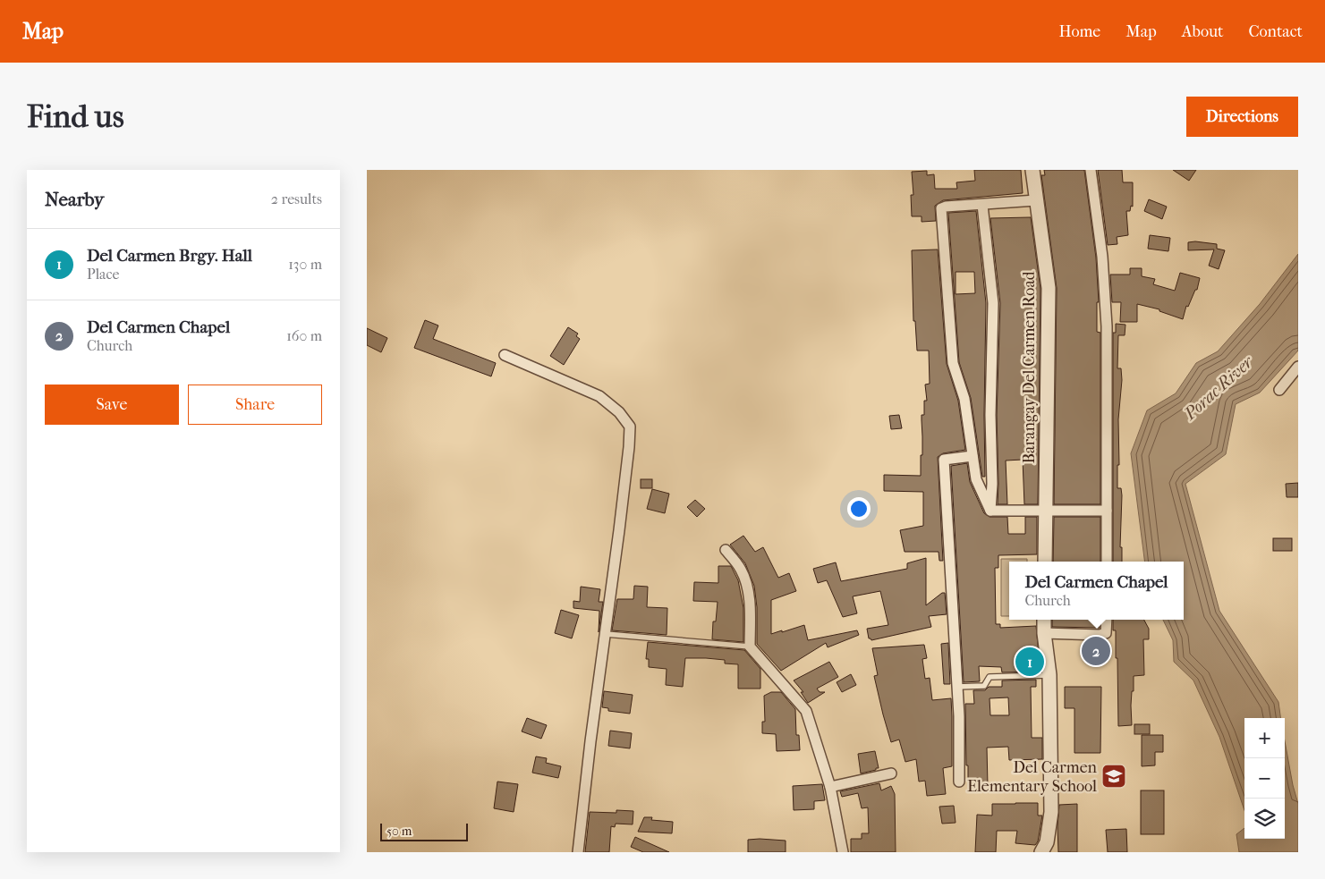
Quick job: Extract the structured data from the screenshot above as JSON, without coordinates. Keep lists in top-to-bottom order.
{
  "streets": {
    "street": ["Barangay Del Carmen Road"]
  },
  "water": ["Porac River"],
  "places": {
    "school or university": ["Del Carmen Elementary School"]
  },
  "scale_bar": "50 m",
  "page": {
    "header": "Map",
    "nav": [
      "Home",
      "Map",
      "About",
      "Contact"
    ],
    "buttons": [
      "Directions",
      ["Save", "Share"]
    ],
    "title": "Find us",
    "heading": ["Nearby", "2 results"],
    "list": [
      {
        "mark": "1",
        "name": "Del Carmen Brgy. Hall",
        "note": "Place",
        "value": "130 m"
      },
      {
        "mark": "2",
        "name": "Del Carmen Chapel",
        "note": "Church",
        "value": "160 m"
      }
    ],
    "popup": ["Del Carmen Chapel", "Church"],
    "pins": ["2", "1"],
    "map_buttons": ["+", "−"],
    "scale": "50 m"
  }
}
